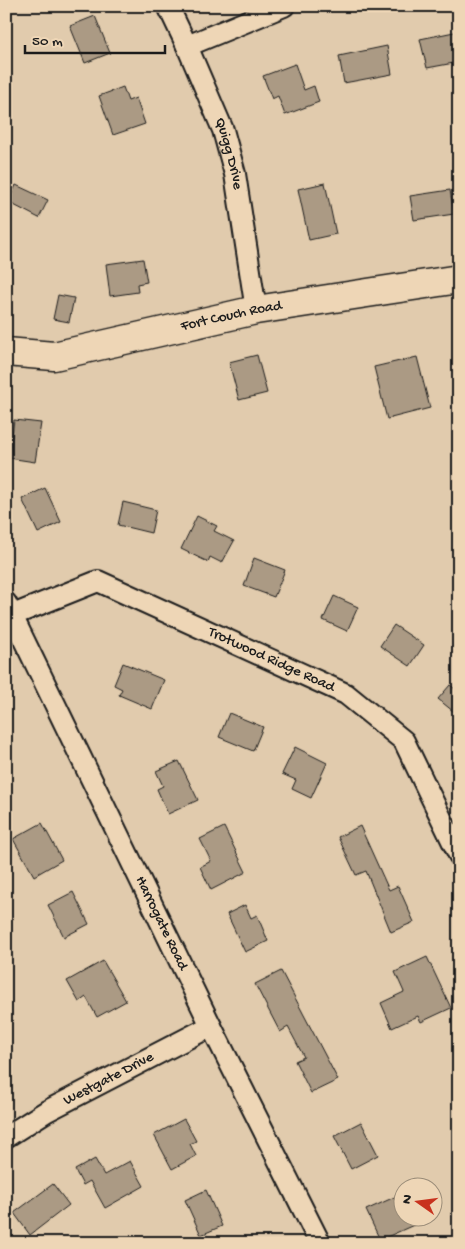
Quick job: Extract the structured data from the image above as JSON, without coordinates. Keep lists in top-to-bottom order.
{
  "streets": {
    "street": [
      "Quigg Drive",
      "Fort Couch Road",
      "Trotwood Ridge Road",
      "Harrogate Road",
      "Westgate Drive"
    ]
  },
  "crossings": [
    ["Quigg Drive", "Fort Couch Road"],
    ["Trotwood Ridge Road", "Harrogate Road"],
    ["Harrogate Road", "Westgate Drive"]
  ],
  "scale_bar": "50 m",
  "north": "left"
}
